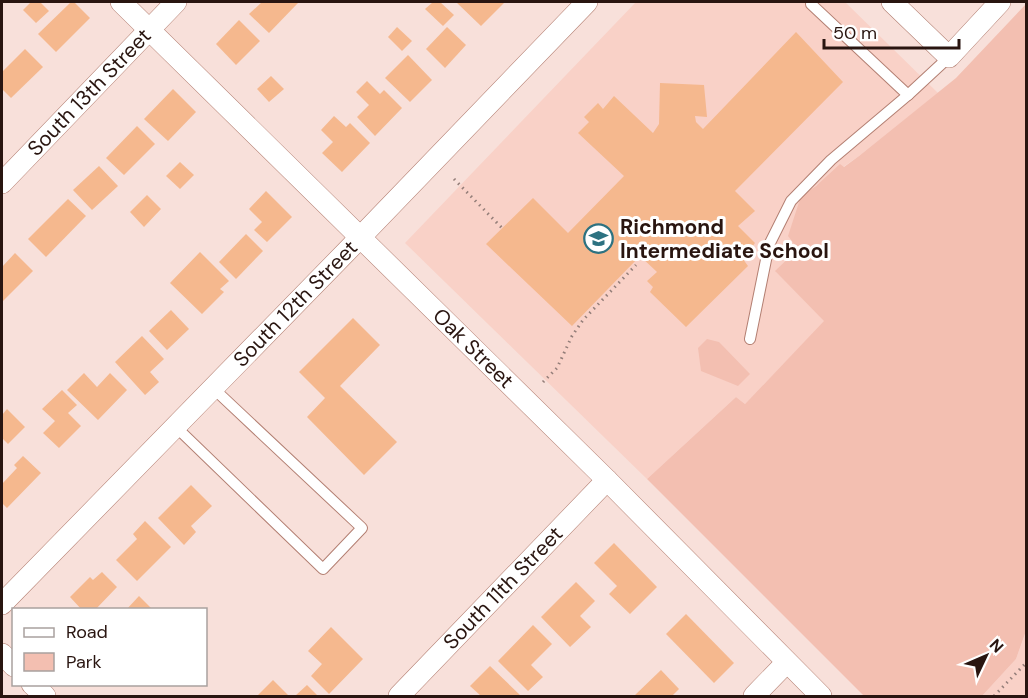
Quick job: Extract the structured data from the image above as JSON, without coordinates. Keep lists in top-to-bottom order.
{
  "streets": {
    "street": [
      "South 13th Street",
      "South 12th Street",
      "Oak Street",
      "South 11th Street"
    ]
  },
  "crossings": [
    ["South 13th Street", "Oak Street"],
    ["South 12th Street", "Oak Street"],
    ["Oak Street", "South 11th Street"]
  ],
  "places": {
    "school or university": ["Richmond Intermediate School"]
  },
  "legend": ["Road", "Park"],
  "scale_bar": "50 m",
  "north": "top right"
}
